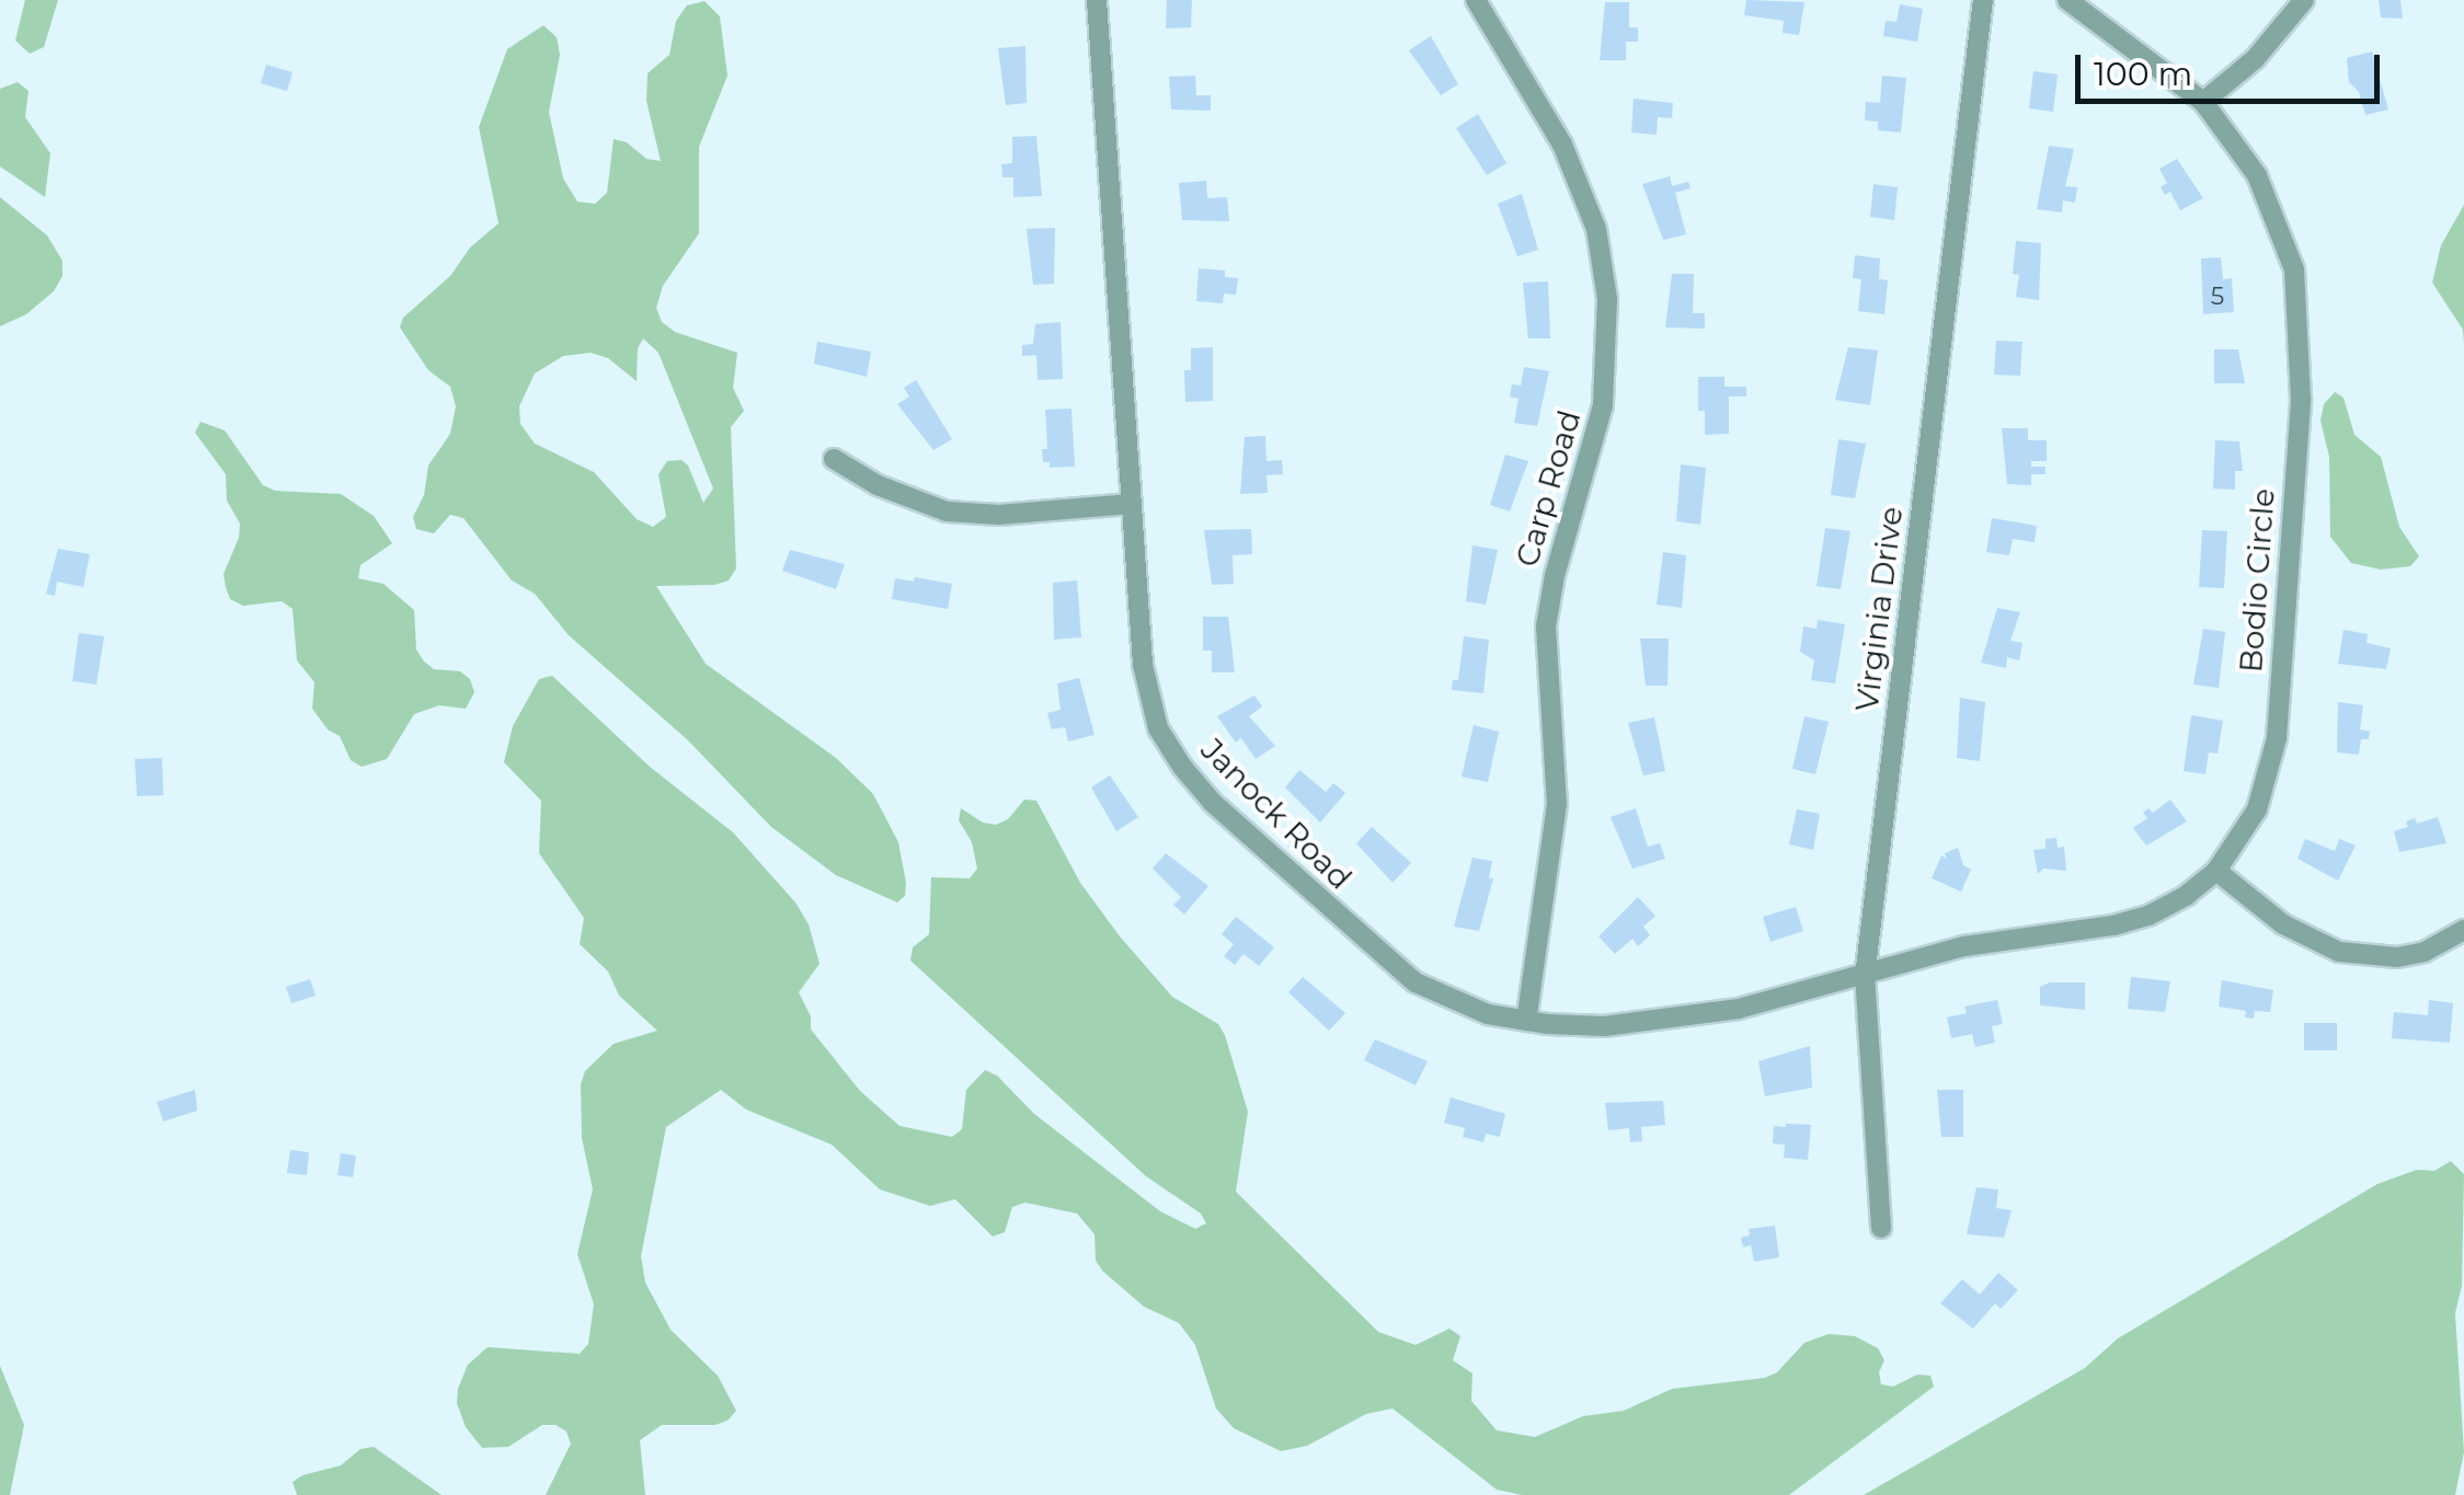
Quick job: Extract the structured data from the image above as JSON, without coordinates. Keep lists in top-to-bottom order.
{
  "streets": {
    "street": [
      "Carp Road",
      "Bodio Circle",
      "Virginia Drive",
      "Janock Road"
    ]
  },
  "crossings": [
    ["Carp Road", "Janock Road"],
    ["Bodio Circle", "Virginia Drive"],
    ["Bodio Circle", "Janock Road"],
    ["Virginia Drive", "Janock Road"]
  ],
  "house_numbers": ["5"],
  "scale_bar": "100 m"
}
